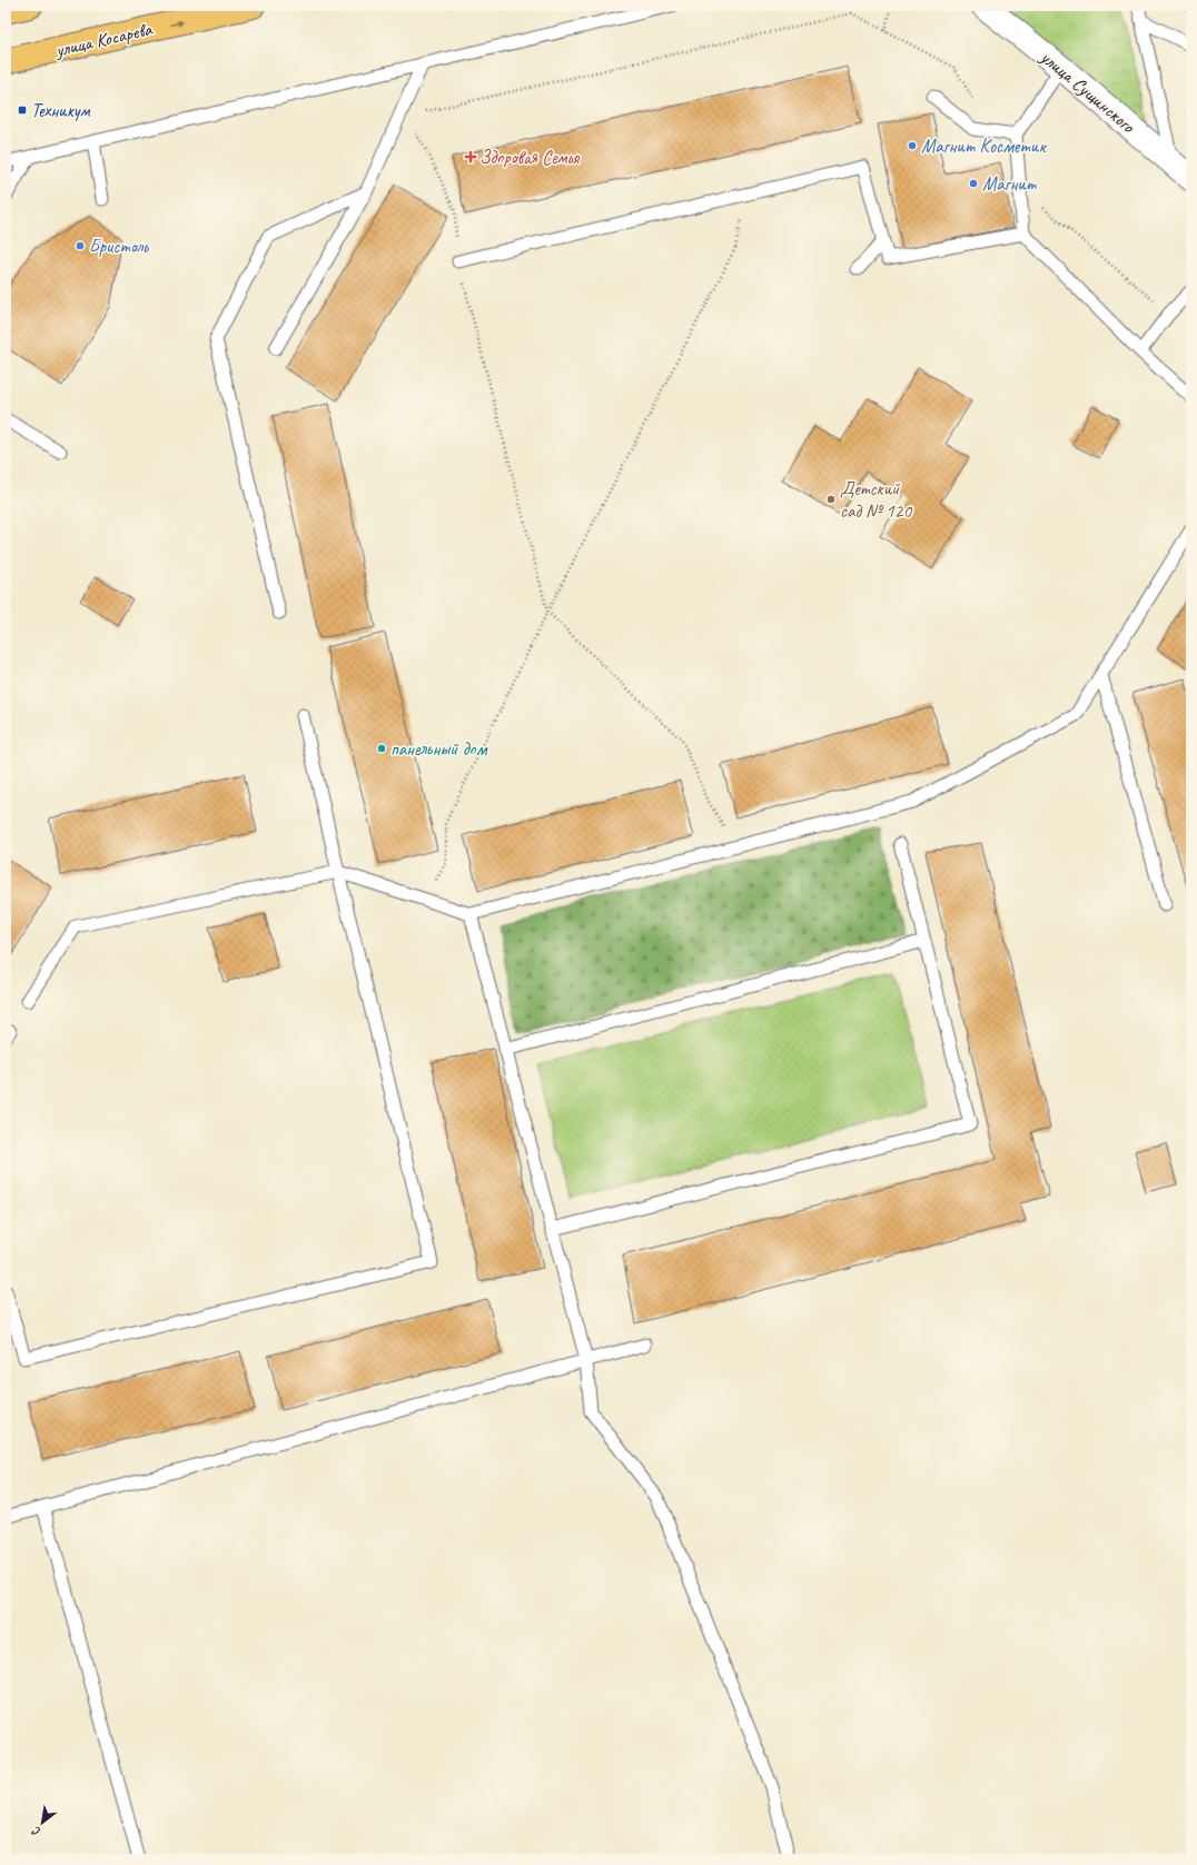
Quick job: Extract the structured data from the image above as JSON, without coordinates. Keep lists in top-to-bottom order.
{
  "streets": {
    "main road": ["улица Косарева"],
    "street": ["улица Сущинского"]
  },
  "one_way": ["улица Косарева"],
  "places": {
    "transit": ["Техникум"],
    "other": [
      "Магнит Косметик",
      "Магнит",
      "Бристоль",
      "Детский сад № 120",
      "панельный дом"
    ],
    "health": ["Здоровая Семья"]
  },
  "north": "bottom left"
}
